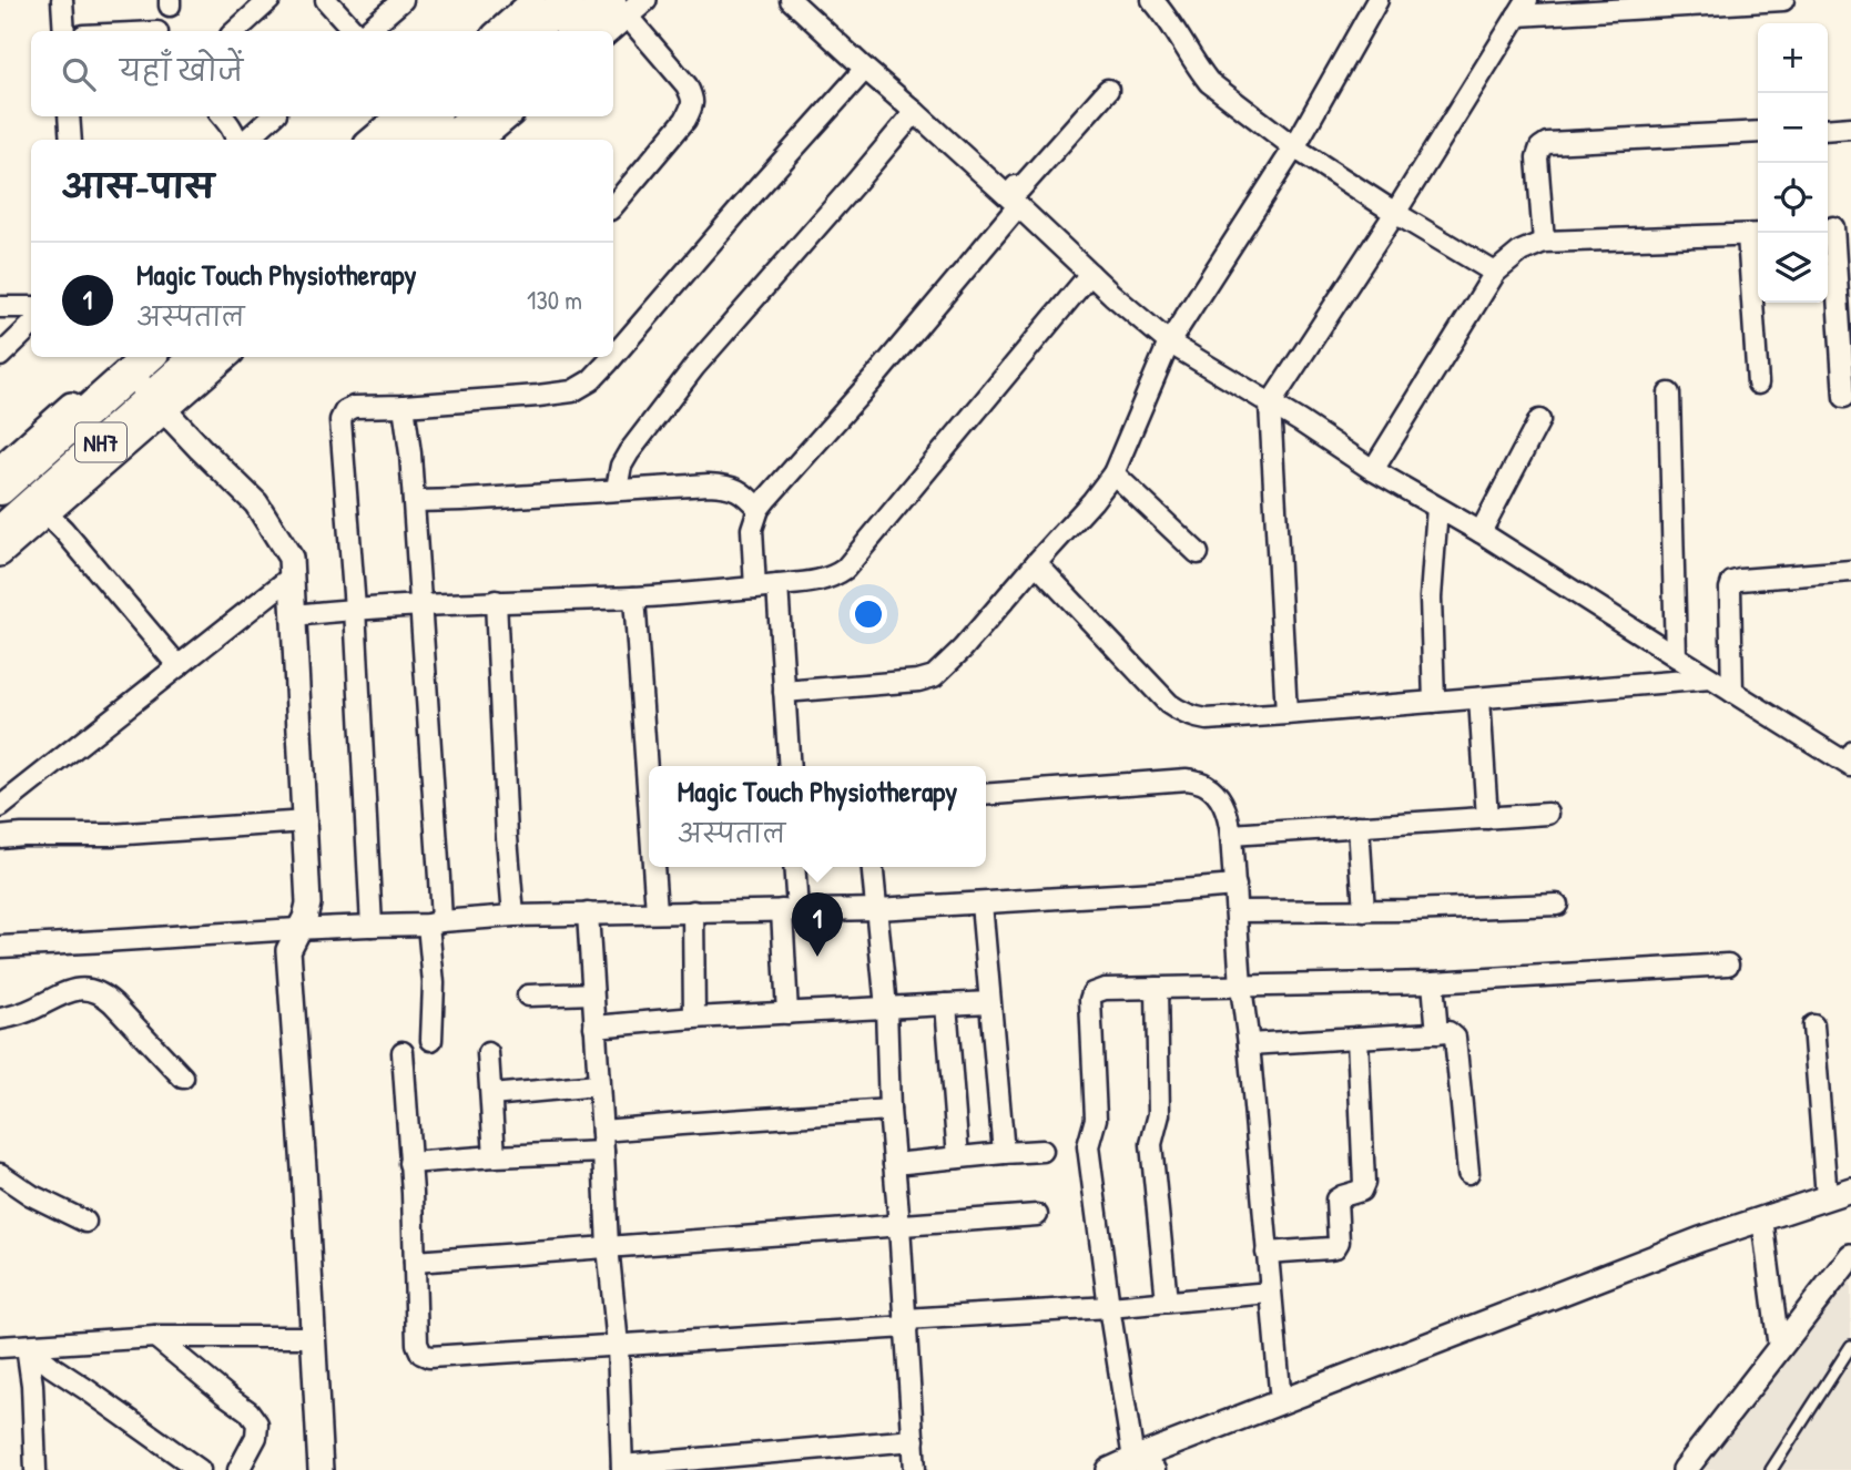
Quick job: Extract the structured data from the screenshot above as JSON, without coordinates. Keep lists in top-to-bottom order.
{
  "streets": {
    "highway": ["NH7"]
  },
  "page": {
    "map_buttons": ["+", "−"],
    "search": "यहाँ खोजें",
    "heading": "आस-पास",
    "list": [
      {
        "mark": "1",
        "name": "Magic Touch Physiotherapy",
        "note": "अस्पताल",
        "value": "130 m"
      }
    ],
    "popup": ["Magic Touch Physiotherapy", "अस्पताल"],
    "pins": "1"
  }
}
